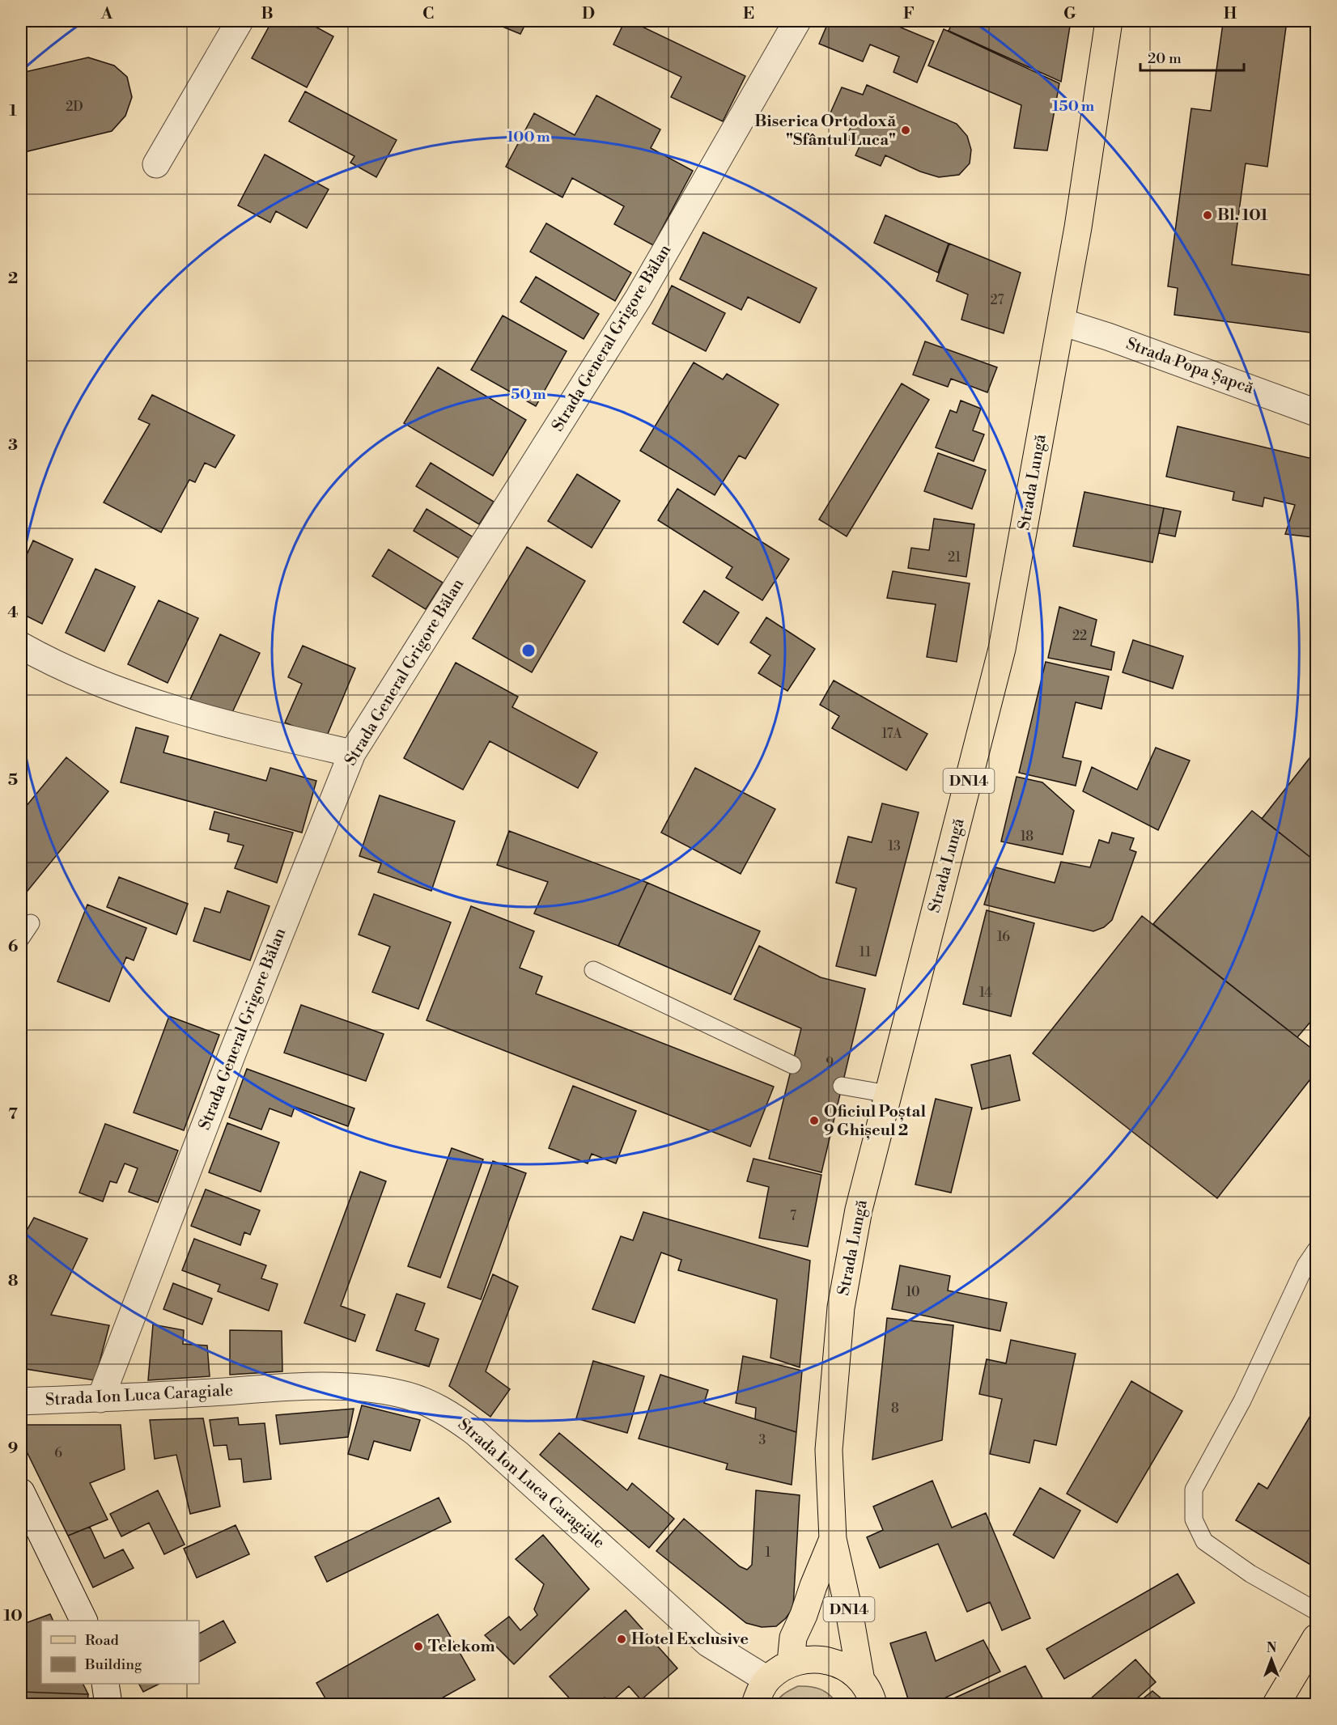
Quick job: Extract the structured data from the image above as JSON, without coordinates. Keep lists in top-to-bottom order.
{
  "streets": {
    "main road": ["Strada Lungă", "DN14"],
    "street": ["Strada General Grigore Bălan", "Strada Popa Șapcă", "Strada Ion Luca Caragiale"]
  },
  "crossings": [
    ["Strada General Grigore Bălan", "Strada Ion Luca Caragiale"],
    ["Strada Popa Șapcă", "Strada Lungă"],
    ["Strada Lungă", "DN14"],
    ["DN14", "Strada Ion Luca Caragiale"]
  ],
  "places": [
    "Biserica Ortodoxă \"Sfântul Luca\"",
    "Bl. 101",
    "Oficiul Poștal 9 Ghișeul 2",
    "Hotel Exclusive",
    "Telekom"
  ],
  "house_numbers": [
    "2D",
    "27",
    "21",
    "22",
    "17A",
    "18",
    "13",
    "16",
    "11",
    "14",
    "9",
    "7",
    "10",
    "8",
    "3",
    "6",
    "1"
  ],
  "legend": ["Road", "Building"],
  "scale_bar": "20 m",
  "north": "top",
  "grid": {
    "columns": [
      "A",
      "B",
      "C",
      "D",
      "E",
      "F",
      "G",
      "H"
    ],
    "rows": [
      "1",
      "2",
      "3",
      "4",
      "5",
      "6",
      "7",
      "8",
      "9",
      "10"
    ]
  },
  "rings": ["150 m", "100 m", "50 m"]
}
